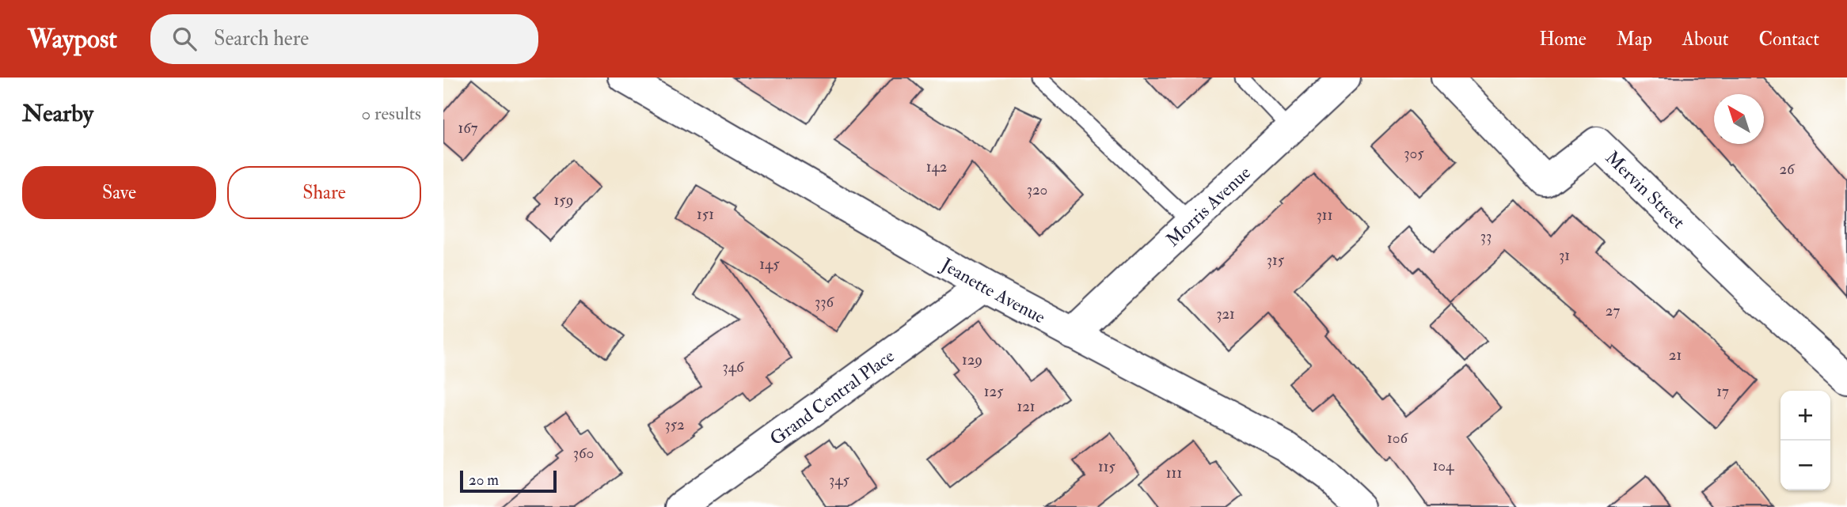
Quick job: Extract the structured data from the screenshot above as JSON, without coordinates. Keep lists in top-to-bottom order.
{
  "streets": {
    "street": [
      "Mervin Street",
      "Morris Avenue",
      "Jeanette Avenue",
      "Grand Central Place"
    ]
  },
  "crossings": [
    ["Morris Avenue", "Jeanette Avenue"],
    ["Jeanette Avenue", "Grand Central Place"]
  ],
  "house_numbers": [
    "167",
    "305",
    "142",
    "26",
    "320",
    "159",
    "151",
    "311",
    "33",
    "31",
    "315",
    "145",
    "336",
    "27",
    "321",
    "21",
    "129",
    "346",
    "125",
    "17",
    "121",
    "352",
    "106",
    "360",
    "104",
    "115",
    "111",
    "345"
  ],
  "scale_bar": "20 m",
  "north": "top left",
  "page": {
    "header": "Waypost",
    "search": "Search here",
    "nav": [
      "Home",
      "Map",
      "About",
      "Contact"
    ],
    "heading": ["Nearby", "0 results"],
    "buttons": ["Save", "Share"],
    "map_buttons": ["+", "−"],
    "scale": "20 m"
  }
}
